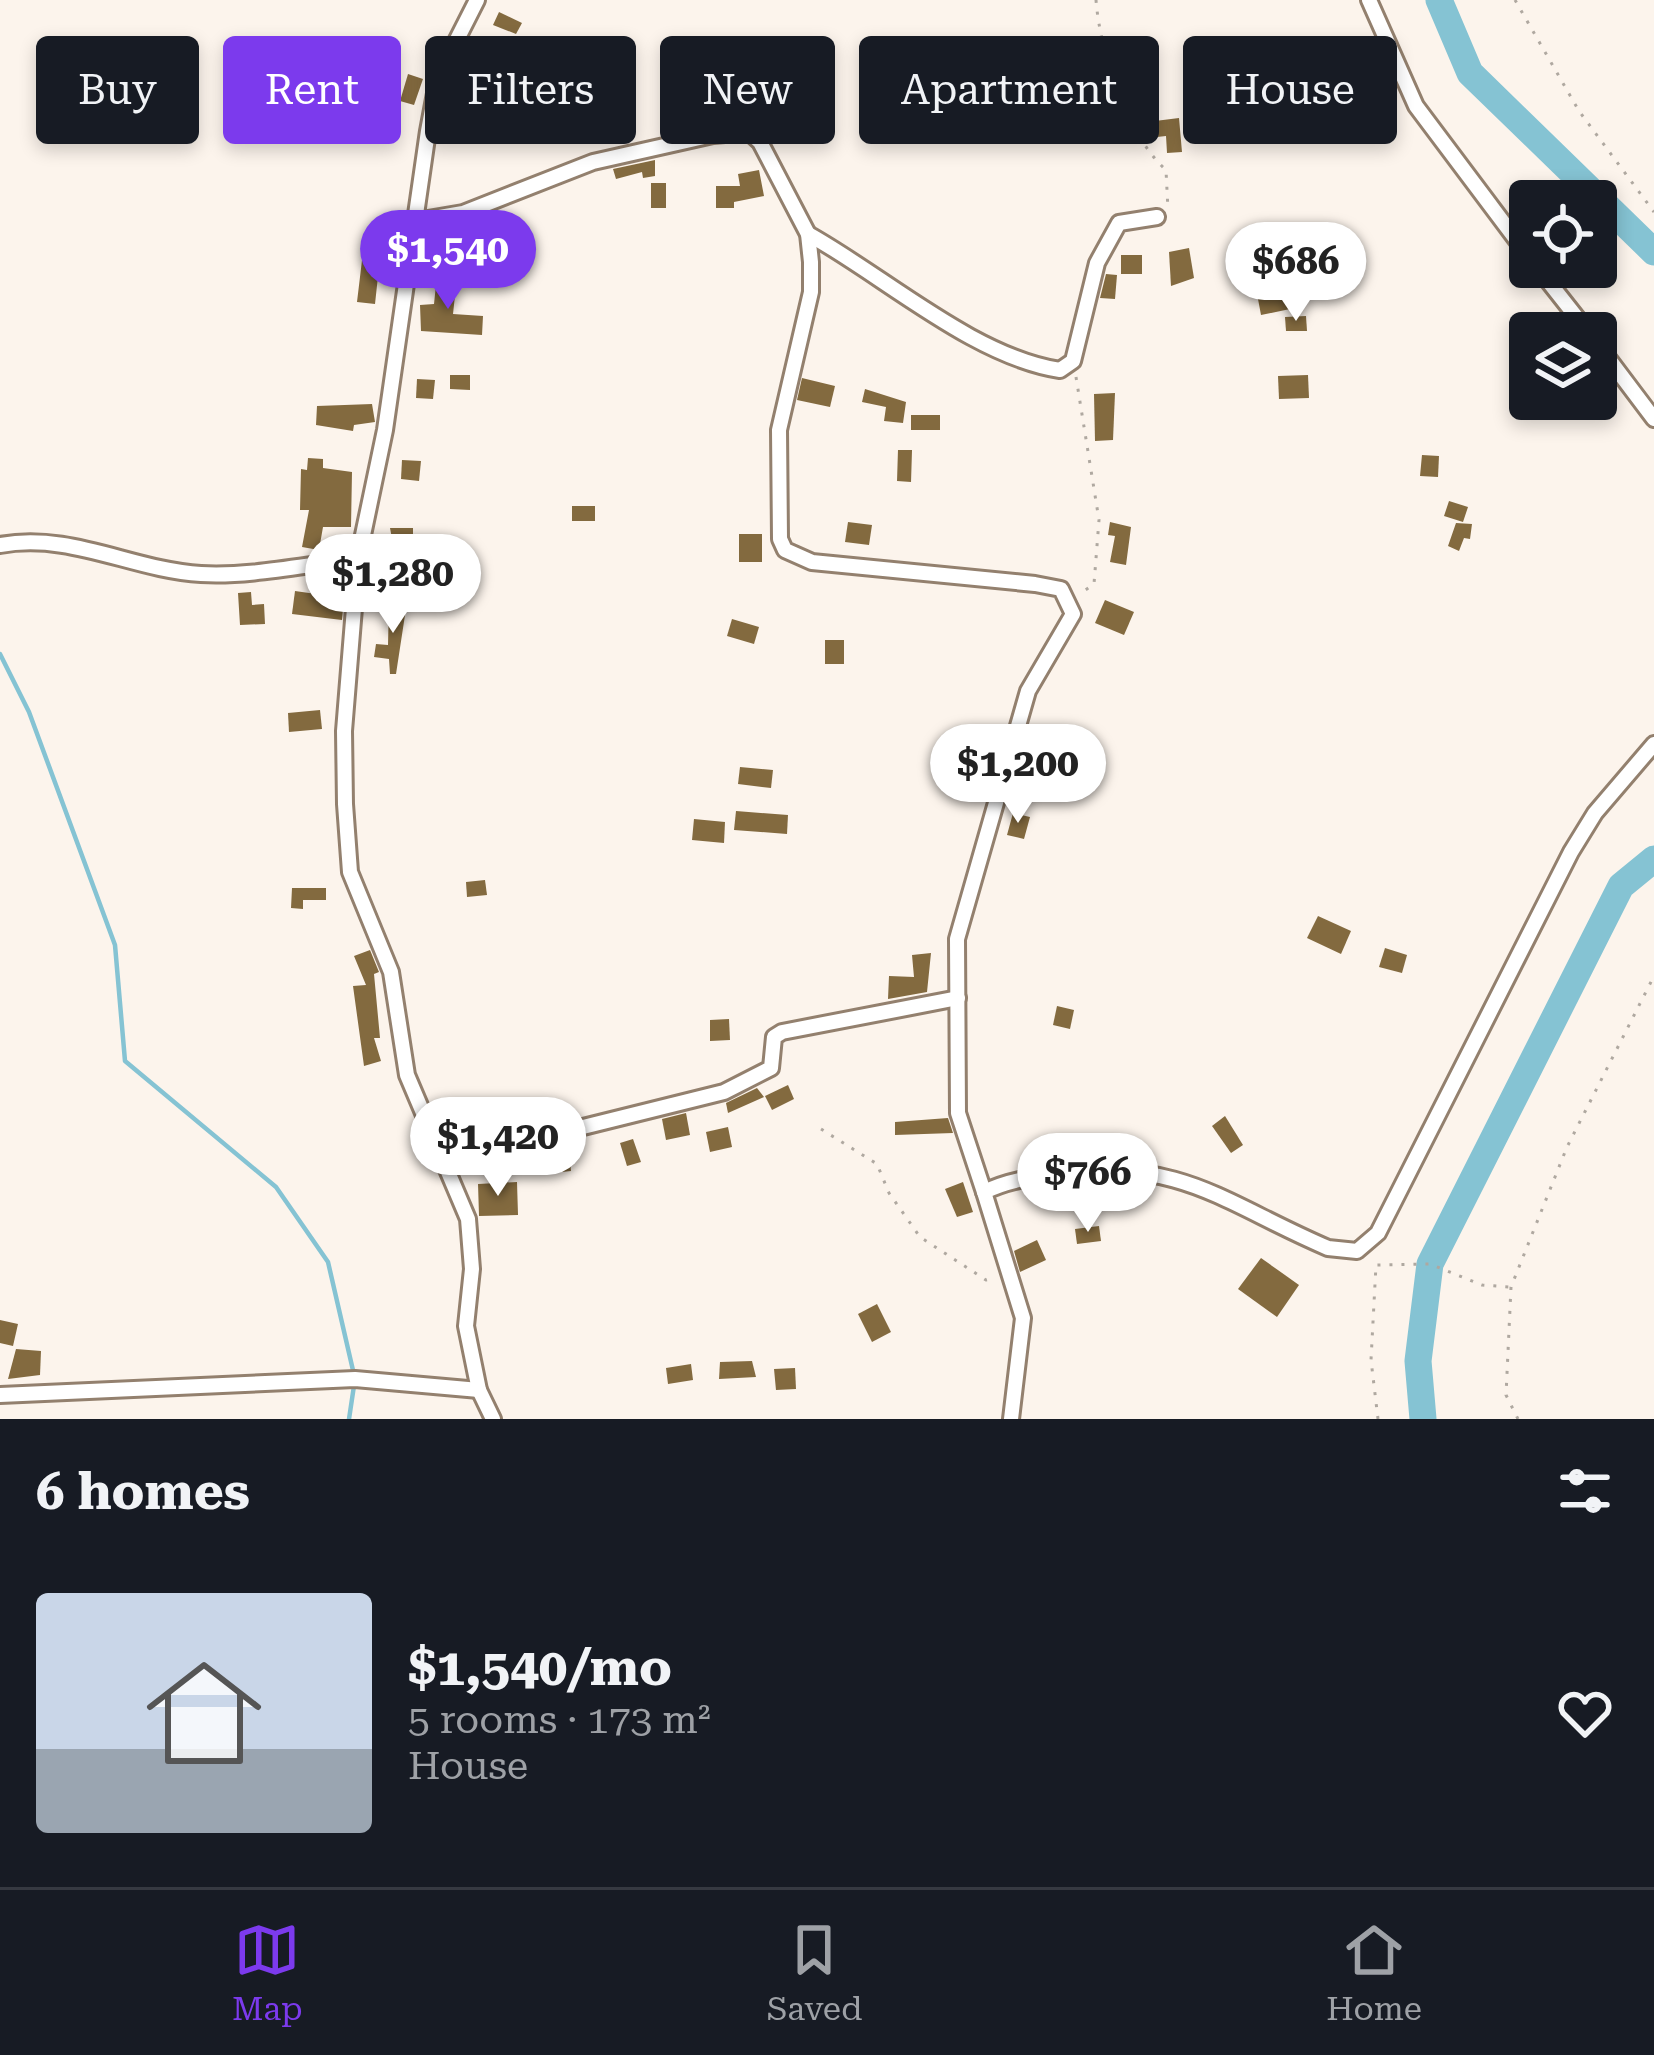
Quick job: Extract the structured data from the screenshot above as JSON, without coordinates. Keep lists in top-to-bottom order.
{
  "page": {
    "chip": [
      "Buy",
      "Rent",
      "Filters",
      "New",
      "Apartment",
      "House"
    ],
    "price": [
      "$1,540",
      "$686",
      "$1,280",
      "$1,200",
      "$1,420",
      "$766"
    ],
    "heading": "6 homes",
    "list": [
      {
        "name": "$1,540/mo",
        "note": "5 rooms · 173 m² · House"
      }
    ],
    "tabs": ["Map", "Saved", "Home"]
  }
}
